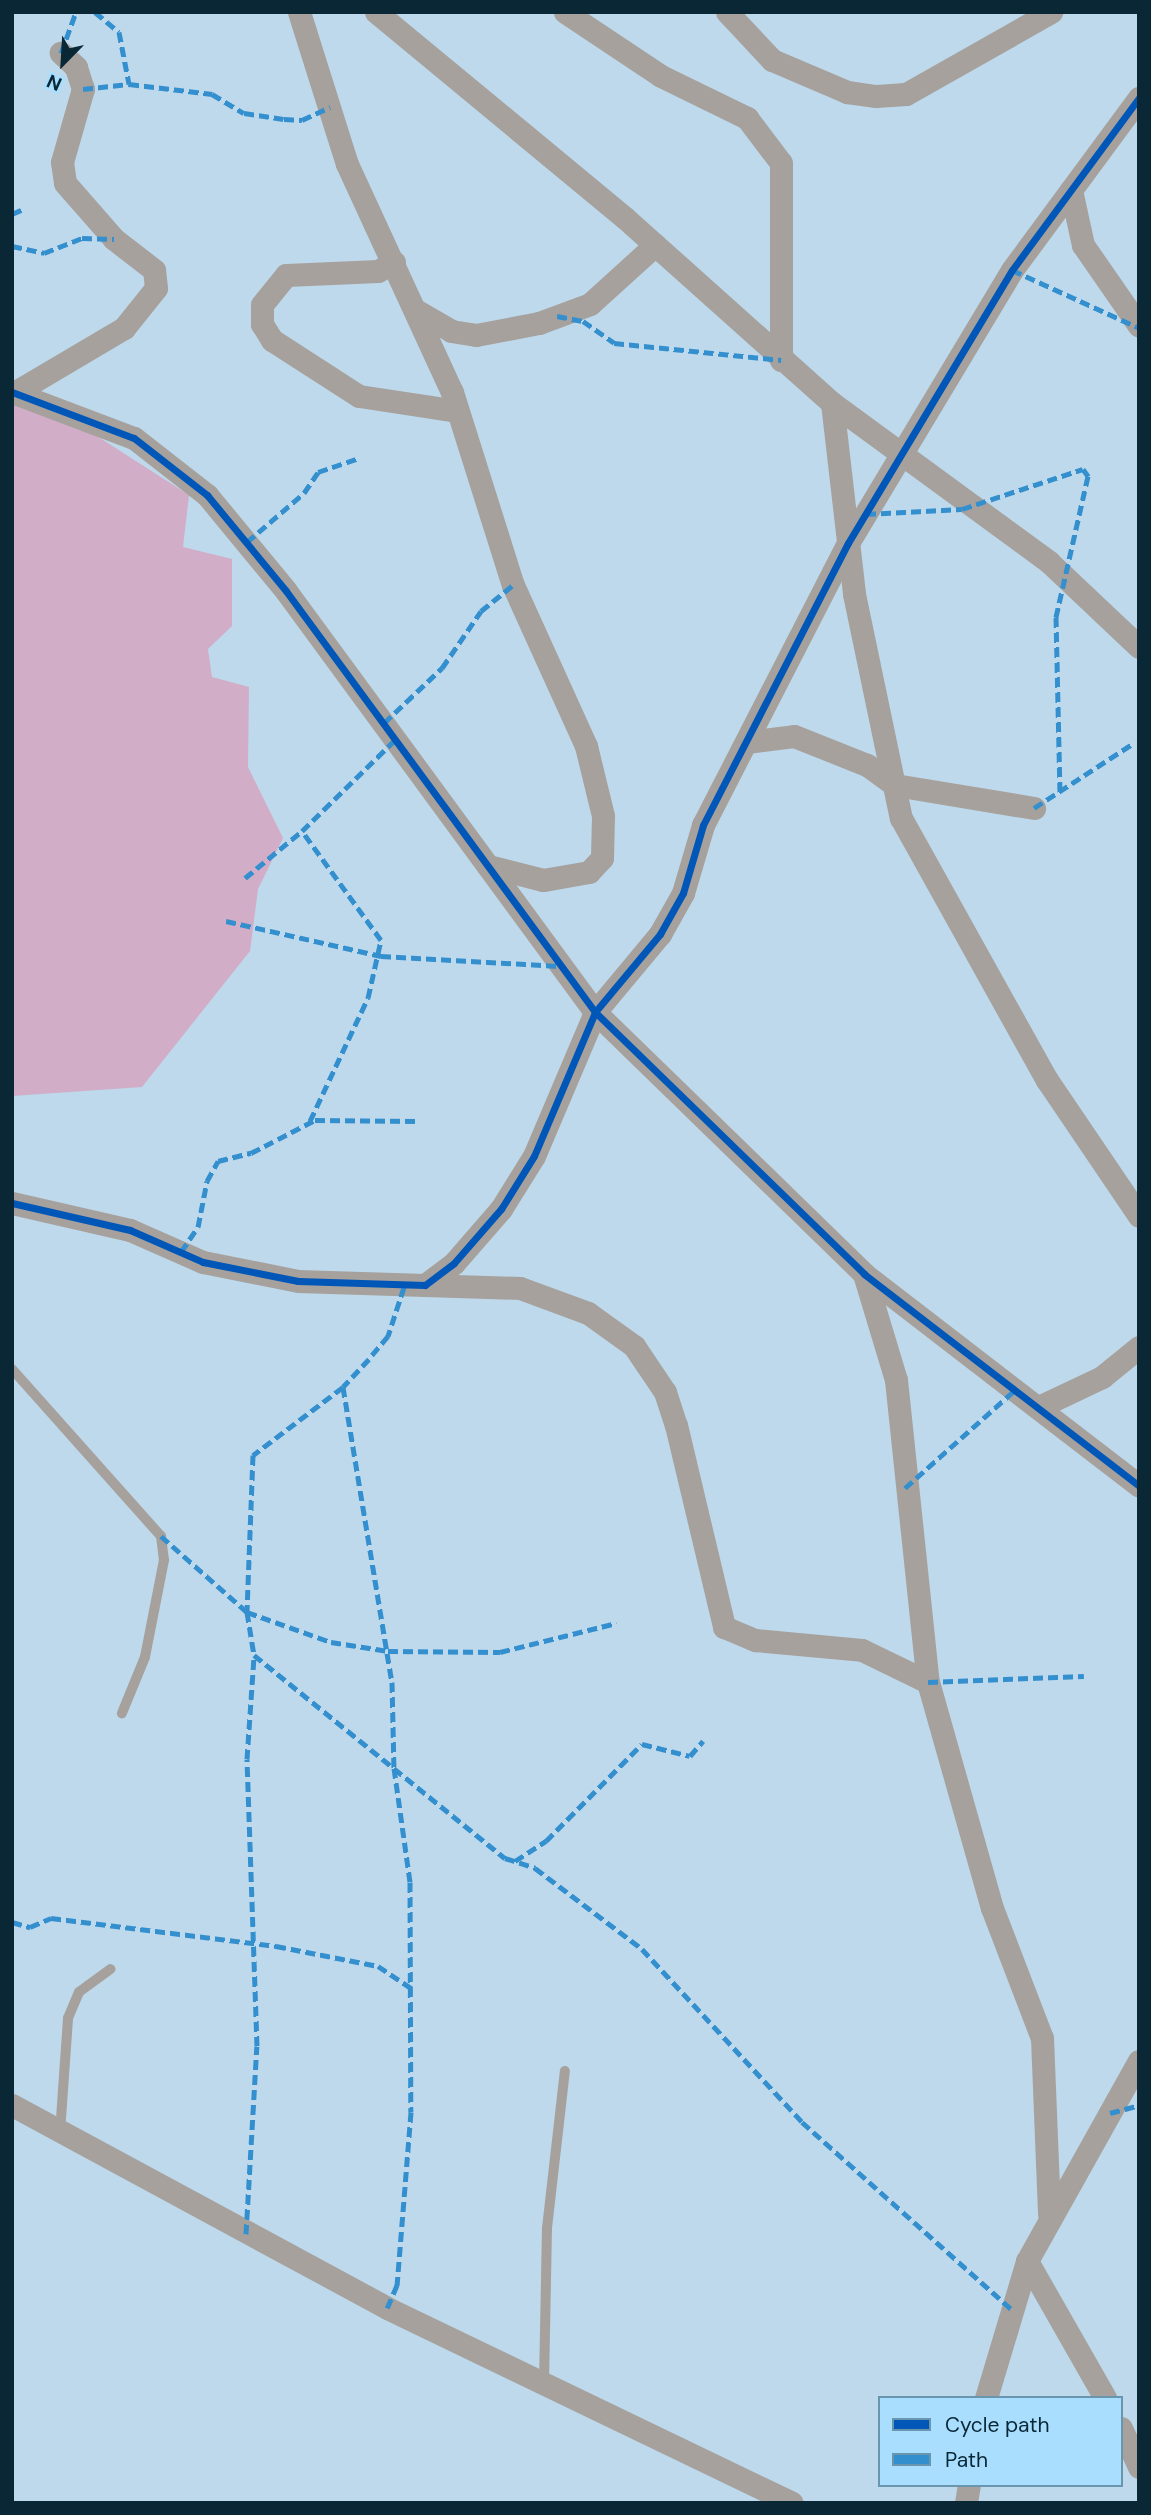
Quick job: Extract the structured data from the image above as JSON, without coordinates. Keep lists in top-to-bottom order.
{
  "legend": ["Cycle path", "Path"],
  "north": "bottom left"
}
